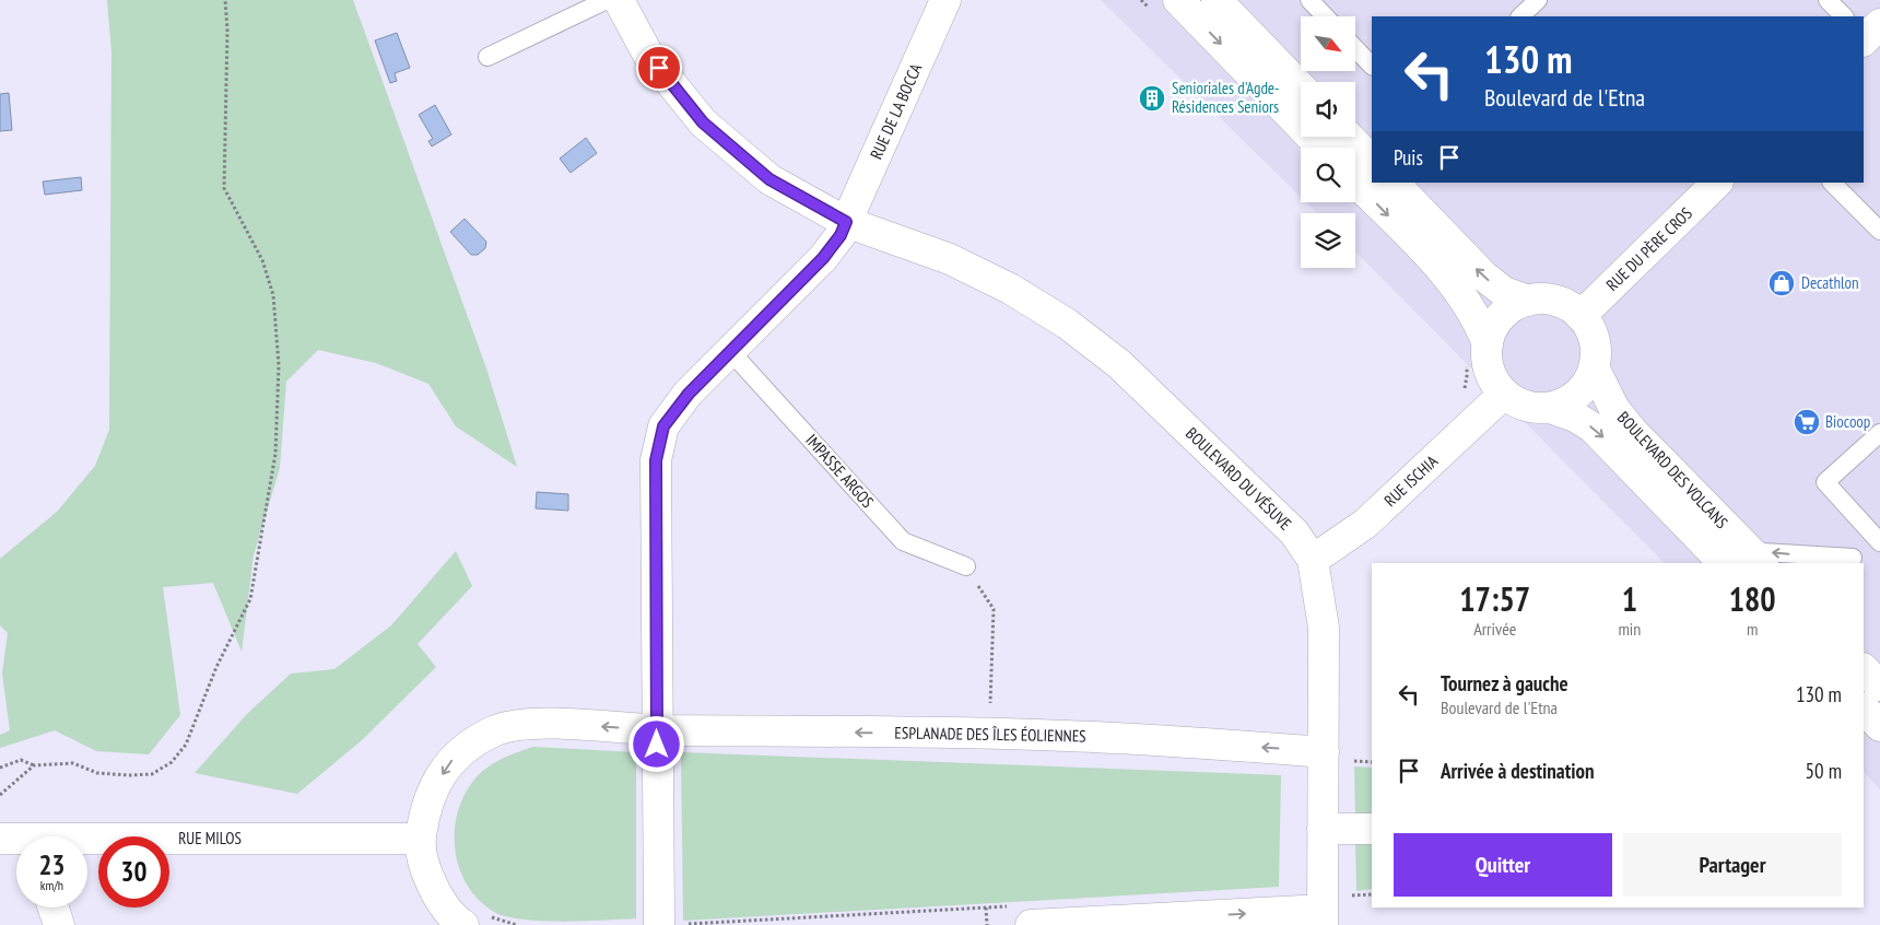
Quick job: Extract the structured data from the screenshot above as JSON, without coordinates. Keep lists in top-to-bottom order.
{
  "streets": {
    "street": [
      "RUE DE LA BOCCA",
      "RUE DU PÈRE CROS",
      "BOULEVARD DES VOLCANS",
      "BOULEVARD DU VÉSUVE",
      "RUE ISCHIA",
      "ESPLANADE DES ÎLES ÉOLIENNES",
      "RUE MILOS"
    ],
    "lane": ["IMPASSE ARGOS"]
  },
  "crossings": [
    ["RUE DE LA BOCCA", "IMPASSE ARGOS"],
    ["RUE DE LA BOCCA", "BOULEVARD DU VÉSUVE"],
    ["RUE DE LA BOCCA", "ESPLANADE DES ÎLES ÉOLIENNES"],
    ["RUE DU PÈRE CROS", "BOULEVARD DES VOLCANS"],
    ["RUE DU PÈRE CROS", "RUE ISCHIA"],
    ["BOULEVARD DES VOLCANS", "RUE ISCHIA"],
    ["BOULEVARD DU VÉSUVE", "RUE ISCHIA"],
    ["BOULEVARD DU VÉSUVE", "ESPLANADE DES ÎLES ÉOLIENNES"],
    ["ESPLANADE DES ÎLES ÉOLIENNES", "RUE MILOS"]
  ],
  "one_way": ["ESPLANADE DES ÎLES ÉOLIENNES"],
  "places": {
    "building": ["Senioriales d'Agde- Résidences Seniors"],
    "shop": ["Decathlon"],
    "supermarket": ["Biocoop"]
  },
  "north": "bottom right",
  "page": {
    "turn": ["130 m", "Boulevard de l'Etna"],
    "then": "Puis",
    "eta": [
      "17:57",
      "Arrivée",
      "1",
      "min",
      "180",
      "m"
    ],
    "list": [
      {
        "name": "Tournez à gauche",
        "note": "Boulevard de l'Etna",
        "value": "130 m"
      },
      {
        "name": "Arrivée à destination",
        "value": "50 m"
      }
    ],
    "buttons": ["Quitter", "Partager"],
    "speed": "23 km/h",
    "limit": "30"
  }
}
